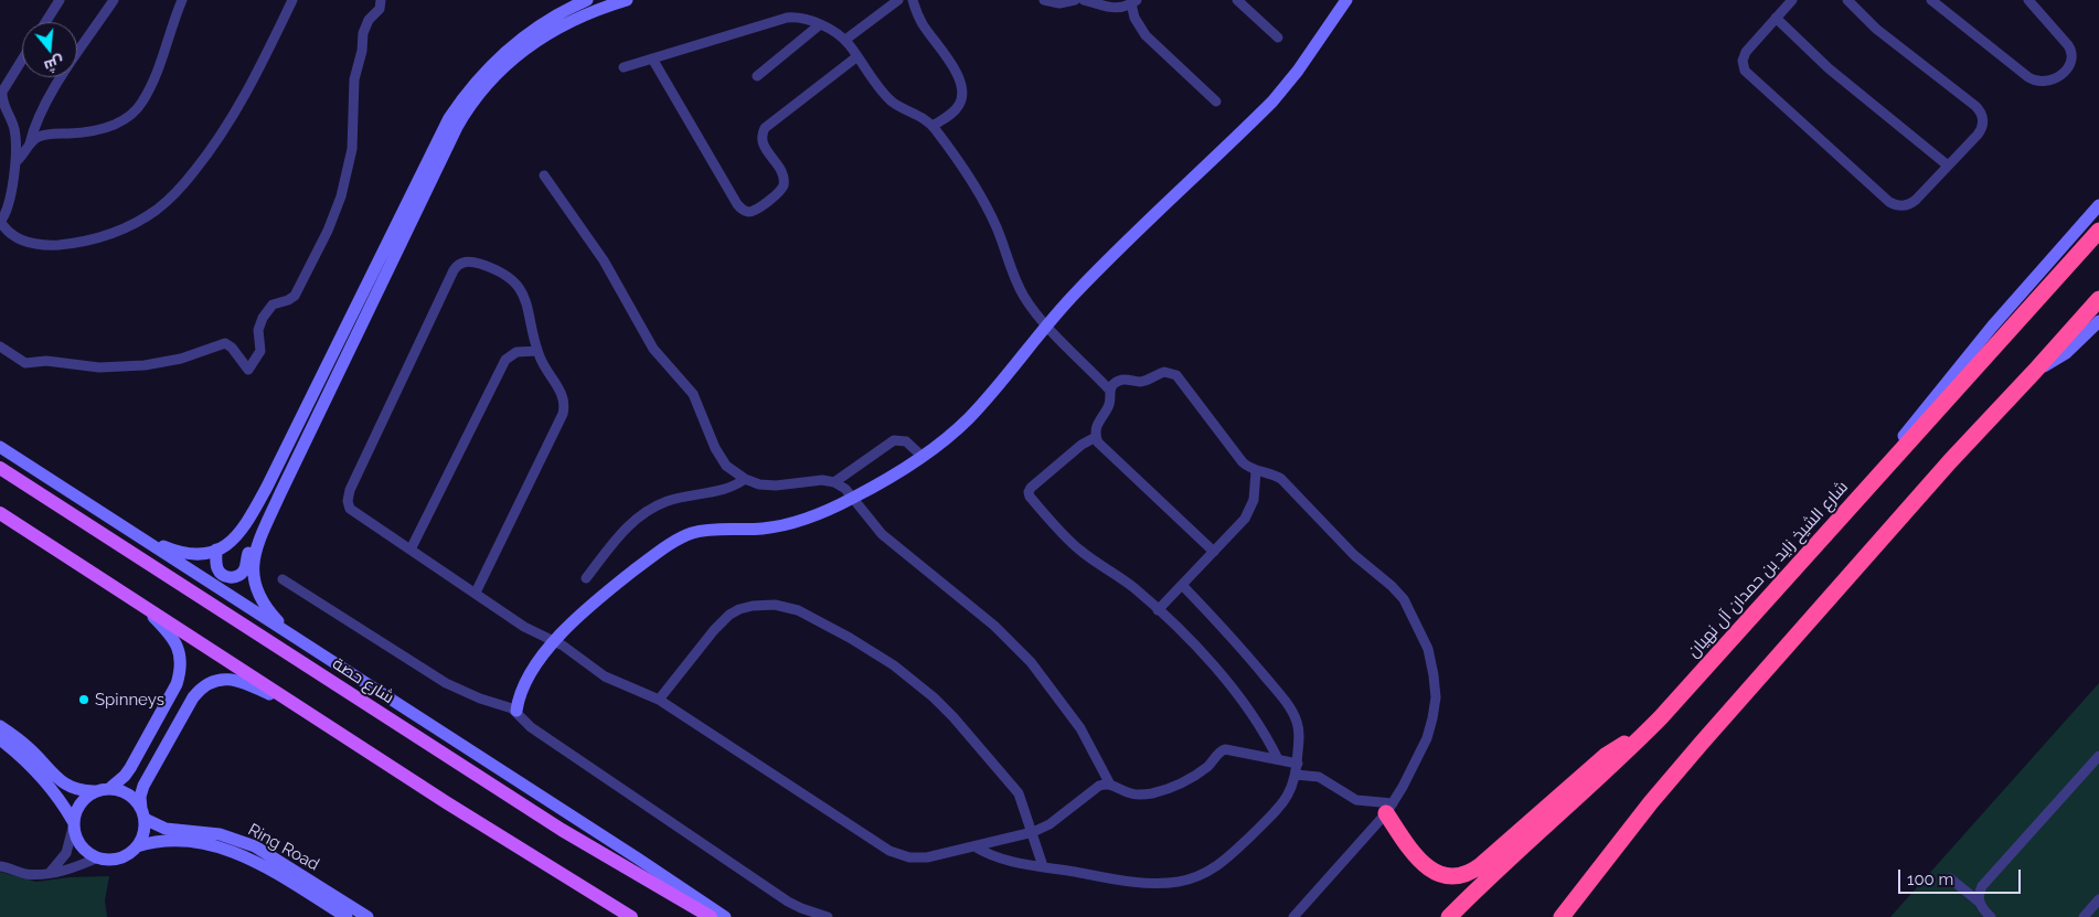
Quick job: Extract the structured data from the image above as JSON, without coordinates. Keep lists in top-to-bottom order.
{
  "streets": {
    "highway": ["شارع الشيخ زايد بن حمدان آل نهيان"],
    "main road": ["شارع حصة"],
    "street": ["Ring Road"]
  },
  "places": ["Spinneys"],
  "scale_bar": "100 m",
  "north": "bottom"
}
